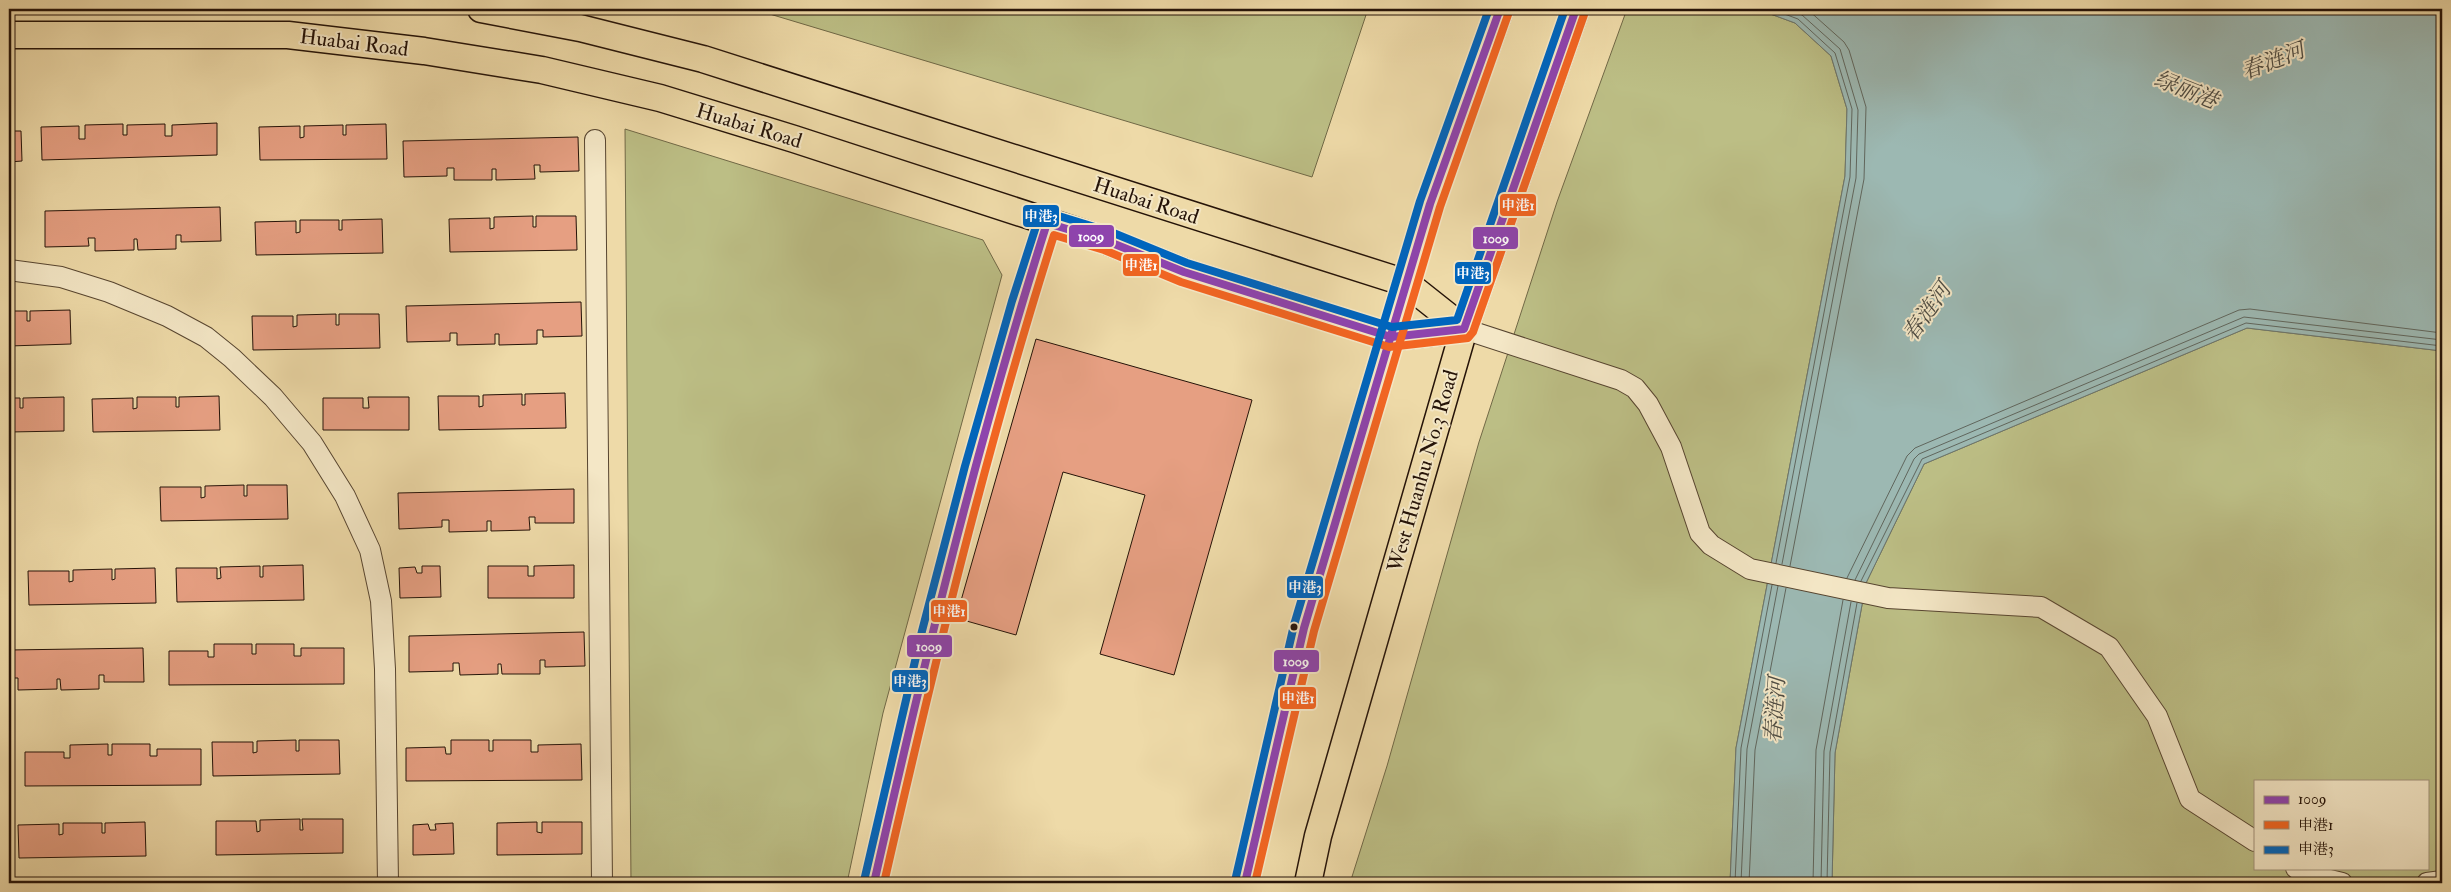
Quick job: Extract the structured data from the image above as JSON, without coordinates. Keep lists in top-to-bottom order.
{
  "streets": {
    "main road": ["Huabai Road", "West Huanhu No.3 Road"]
  },
  "crossings": [
    ["Huabai Road", "West Huanhu No.3 Road"]
  ],
  "water": ["春涟河", "绿丽港"],
  "lines": ["transit line 1009", "transit line 申港3", "transit line 申港1"],
  "legend": ["1009", "申港1", "申港3"]
}
